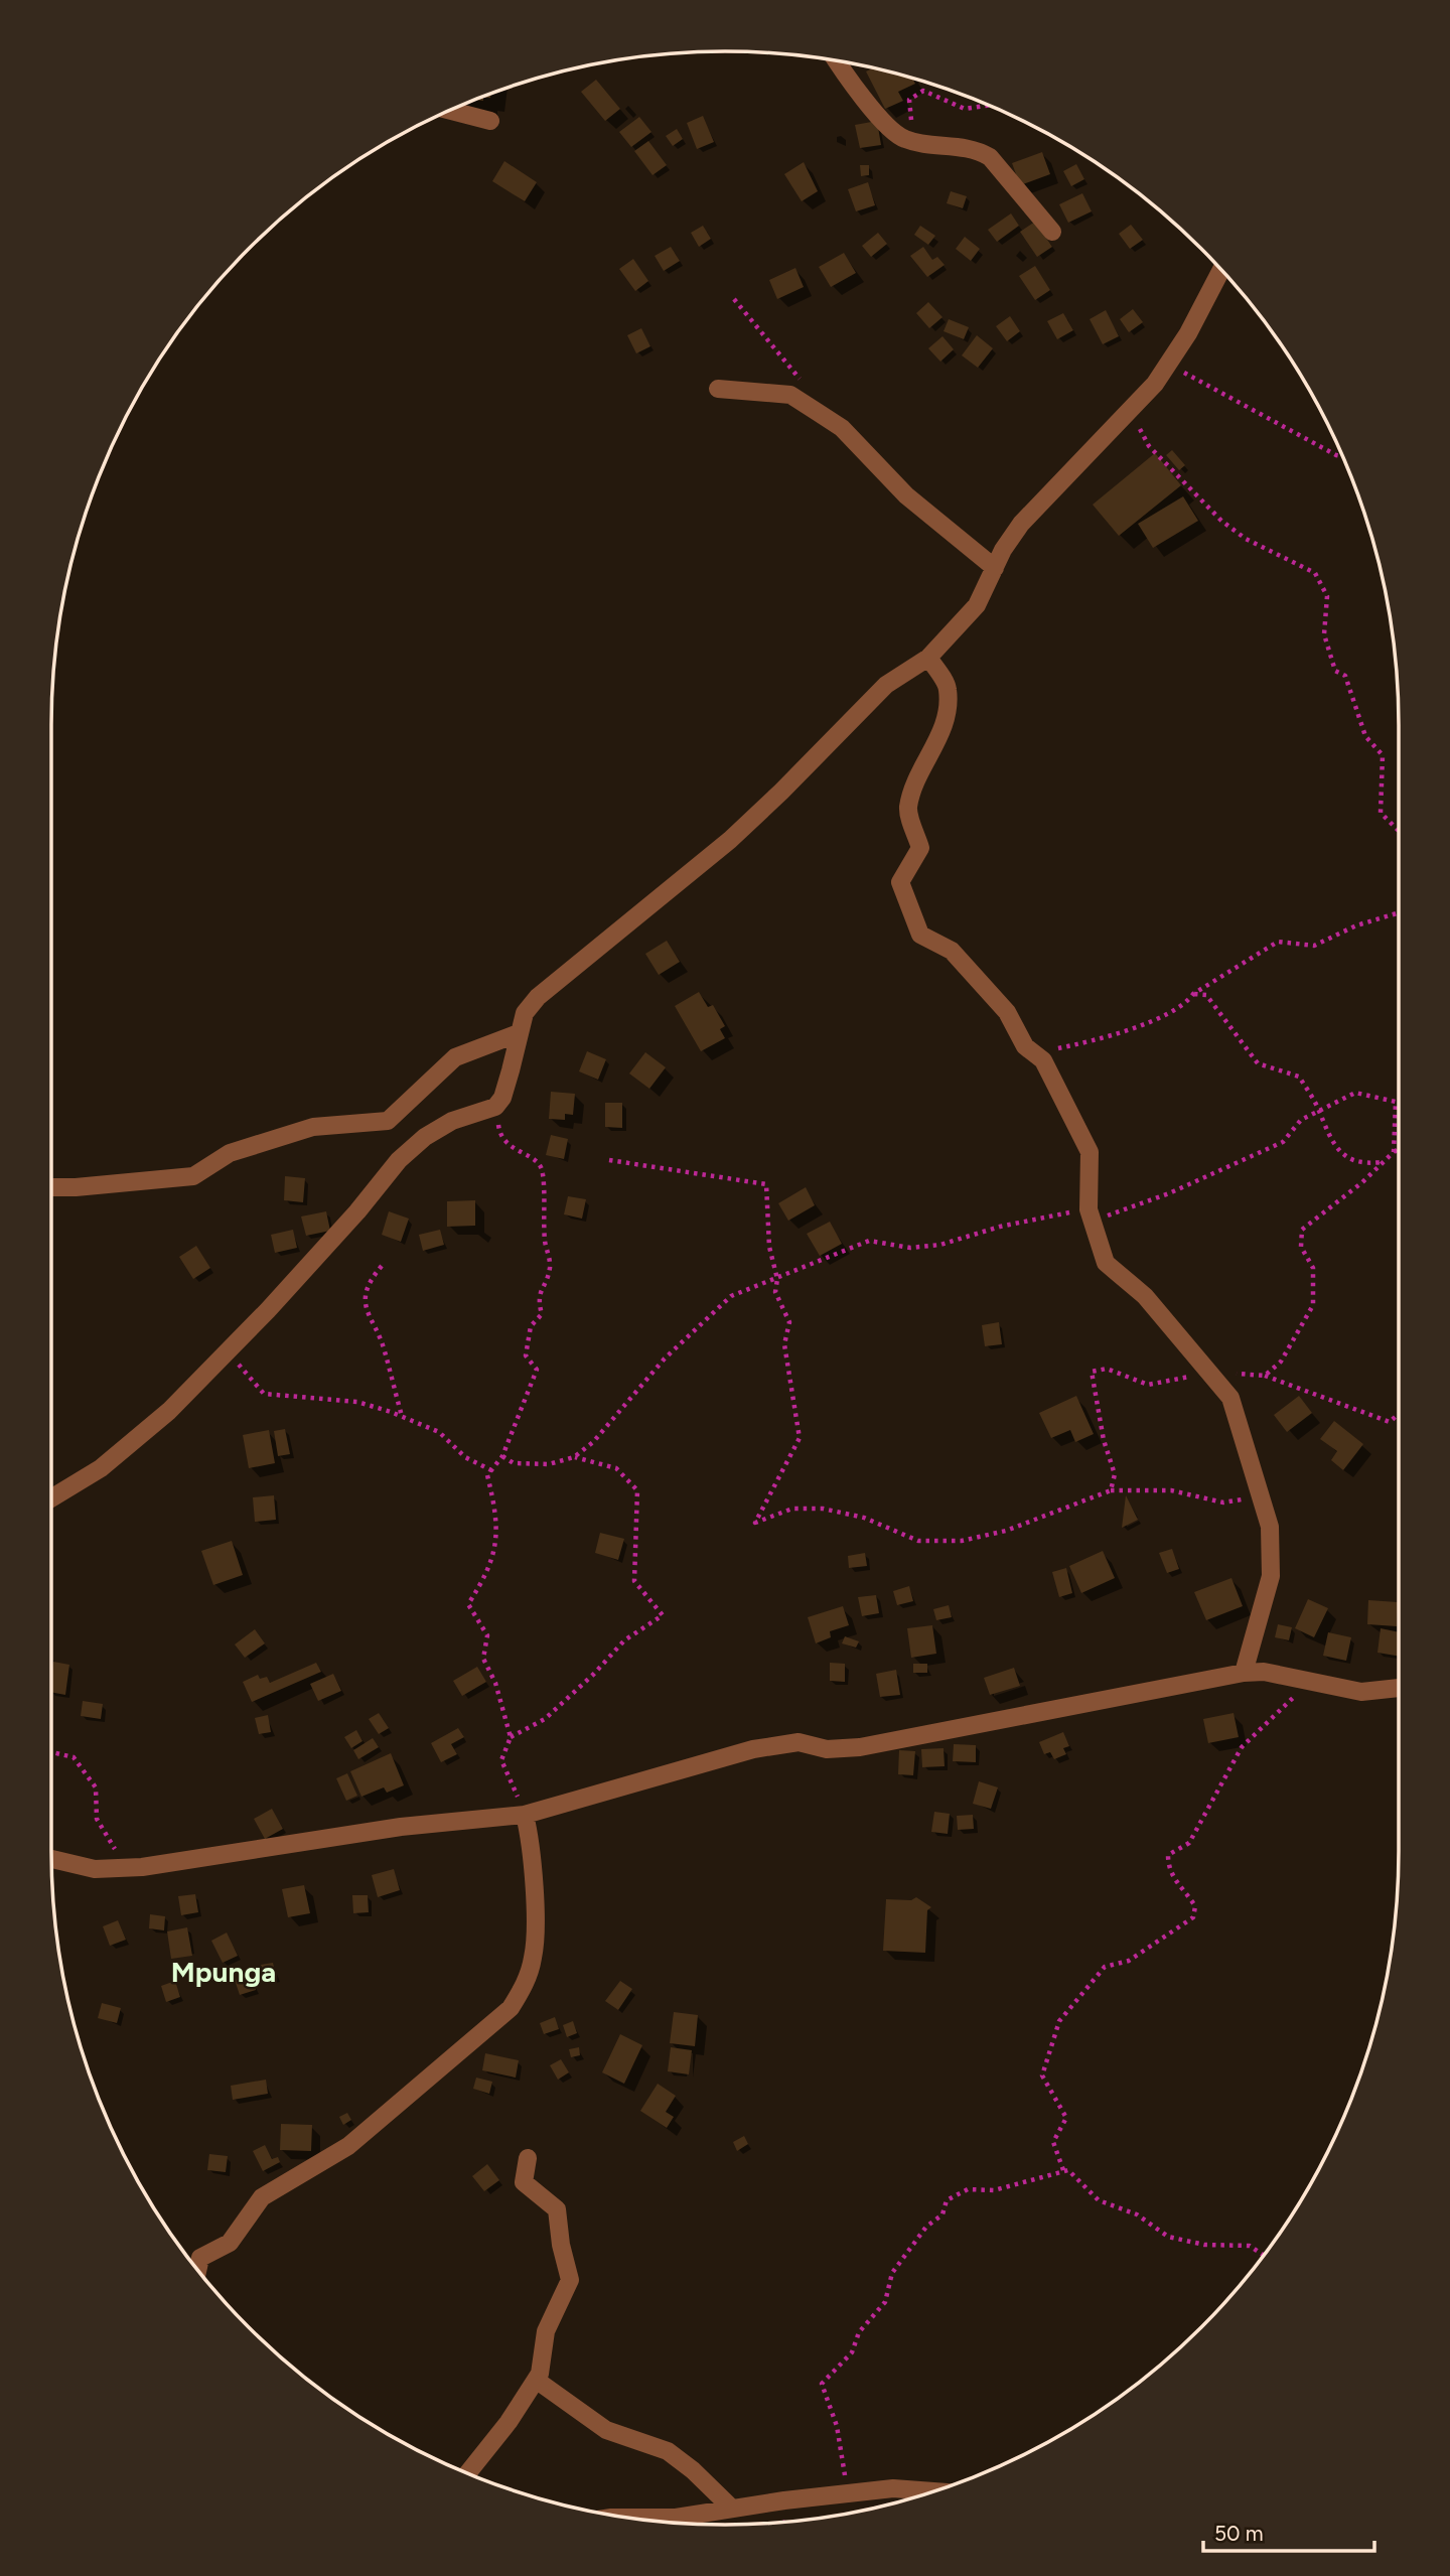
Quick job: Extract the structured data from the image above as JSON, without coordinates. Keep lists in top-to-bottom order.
{
  "districts": ["Mpunga"],
  "scale_bar": "50 m"
}
